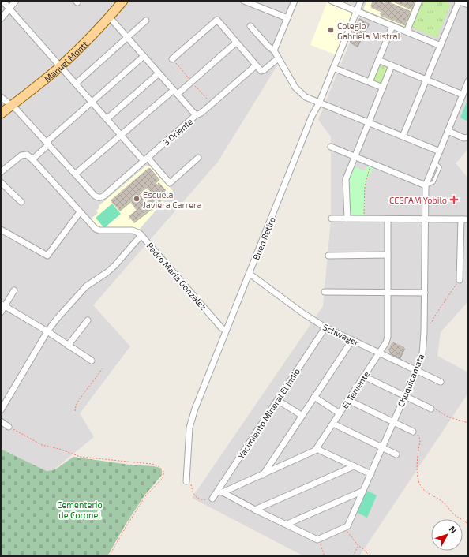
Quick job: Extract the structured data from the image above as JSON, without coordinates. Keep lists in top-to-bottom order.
{
  "streets": {
    "main road": ["Manuel Montt"],
    "street": [
      "3 Oriente",
      "Buen Retiro",
      "Pedro María González",
      "Schwager",
      "Chuquicamata",
      "El Teniente",
      "Yacimiento Mineral El Indio"
    ]
  },
  "crossings": [
    ["Buen Retiro", "Pedro María González"],
    ["Buen Retiro", "Schwager"],
    ["Schwager", "Chuquicamata"],
    ["Schwager", "El Teniente"],
    ["Schwager", "Yacimiento Mineral El Indio"],
    ["El Teniente", "Yacimiento Mineral El Indio"]
  ],
  "parks": ["Cementerio de Coronel"],
  "places": {
    "other": ["Colegio Gabriela Mistral", "Escuela Javiera Carrera"],
    "health": ["CESFAM Yobilo"]
  },
  "north": "top right"
}
